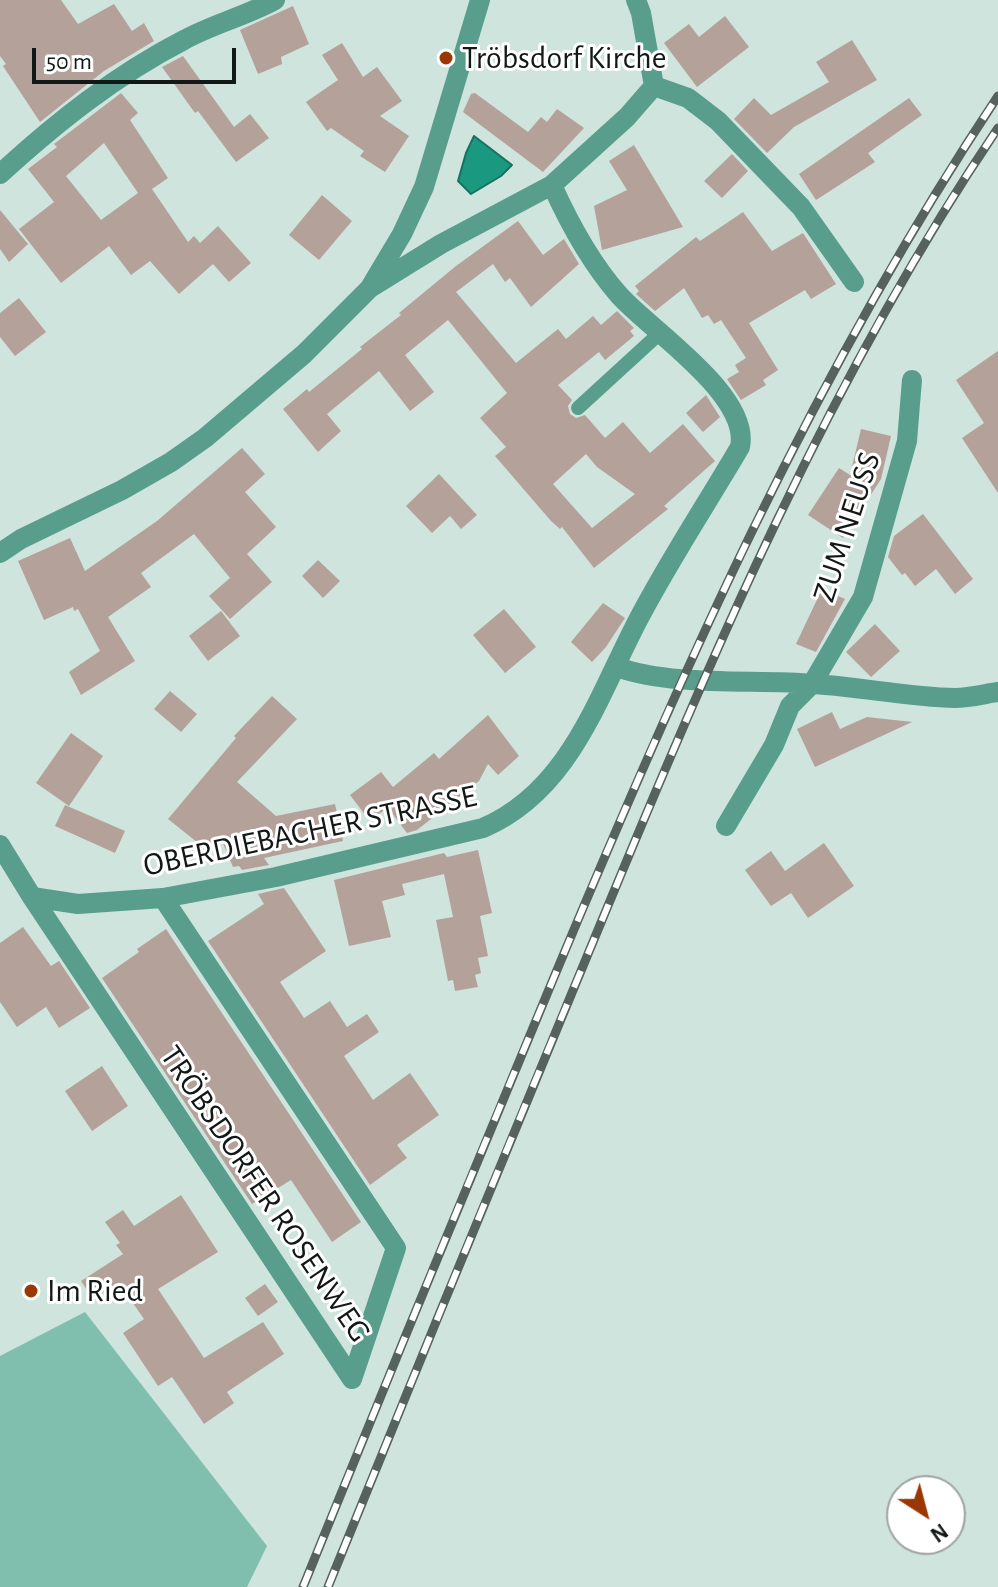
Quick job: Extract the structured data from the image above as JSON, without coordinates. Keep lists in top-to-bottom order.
{
  "streets": {
    "street": ["ZUM NEUSS", "OBERDIEBACHER STRASSE", "TRÖBSDORFER ROSENWEG"]
  },
  "crossings": [
    ["OBERDIEBACHER STRASSE", "TRÖBSDORFER ROSENWEG"]
  ],
  "places": ["Tröbsdorf Kirche", "Im Ried"],
  "scale_bar": "50 m",
  "north": "bottom right"
}
